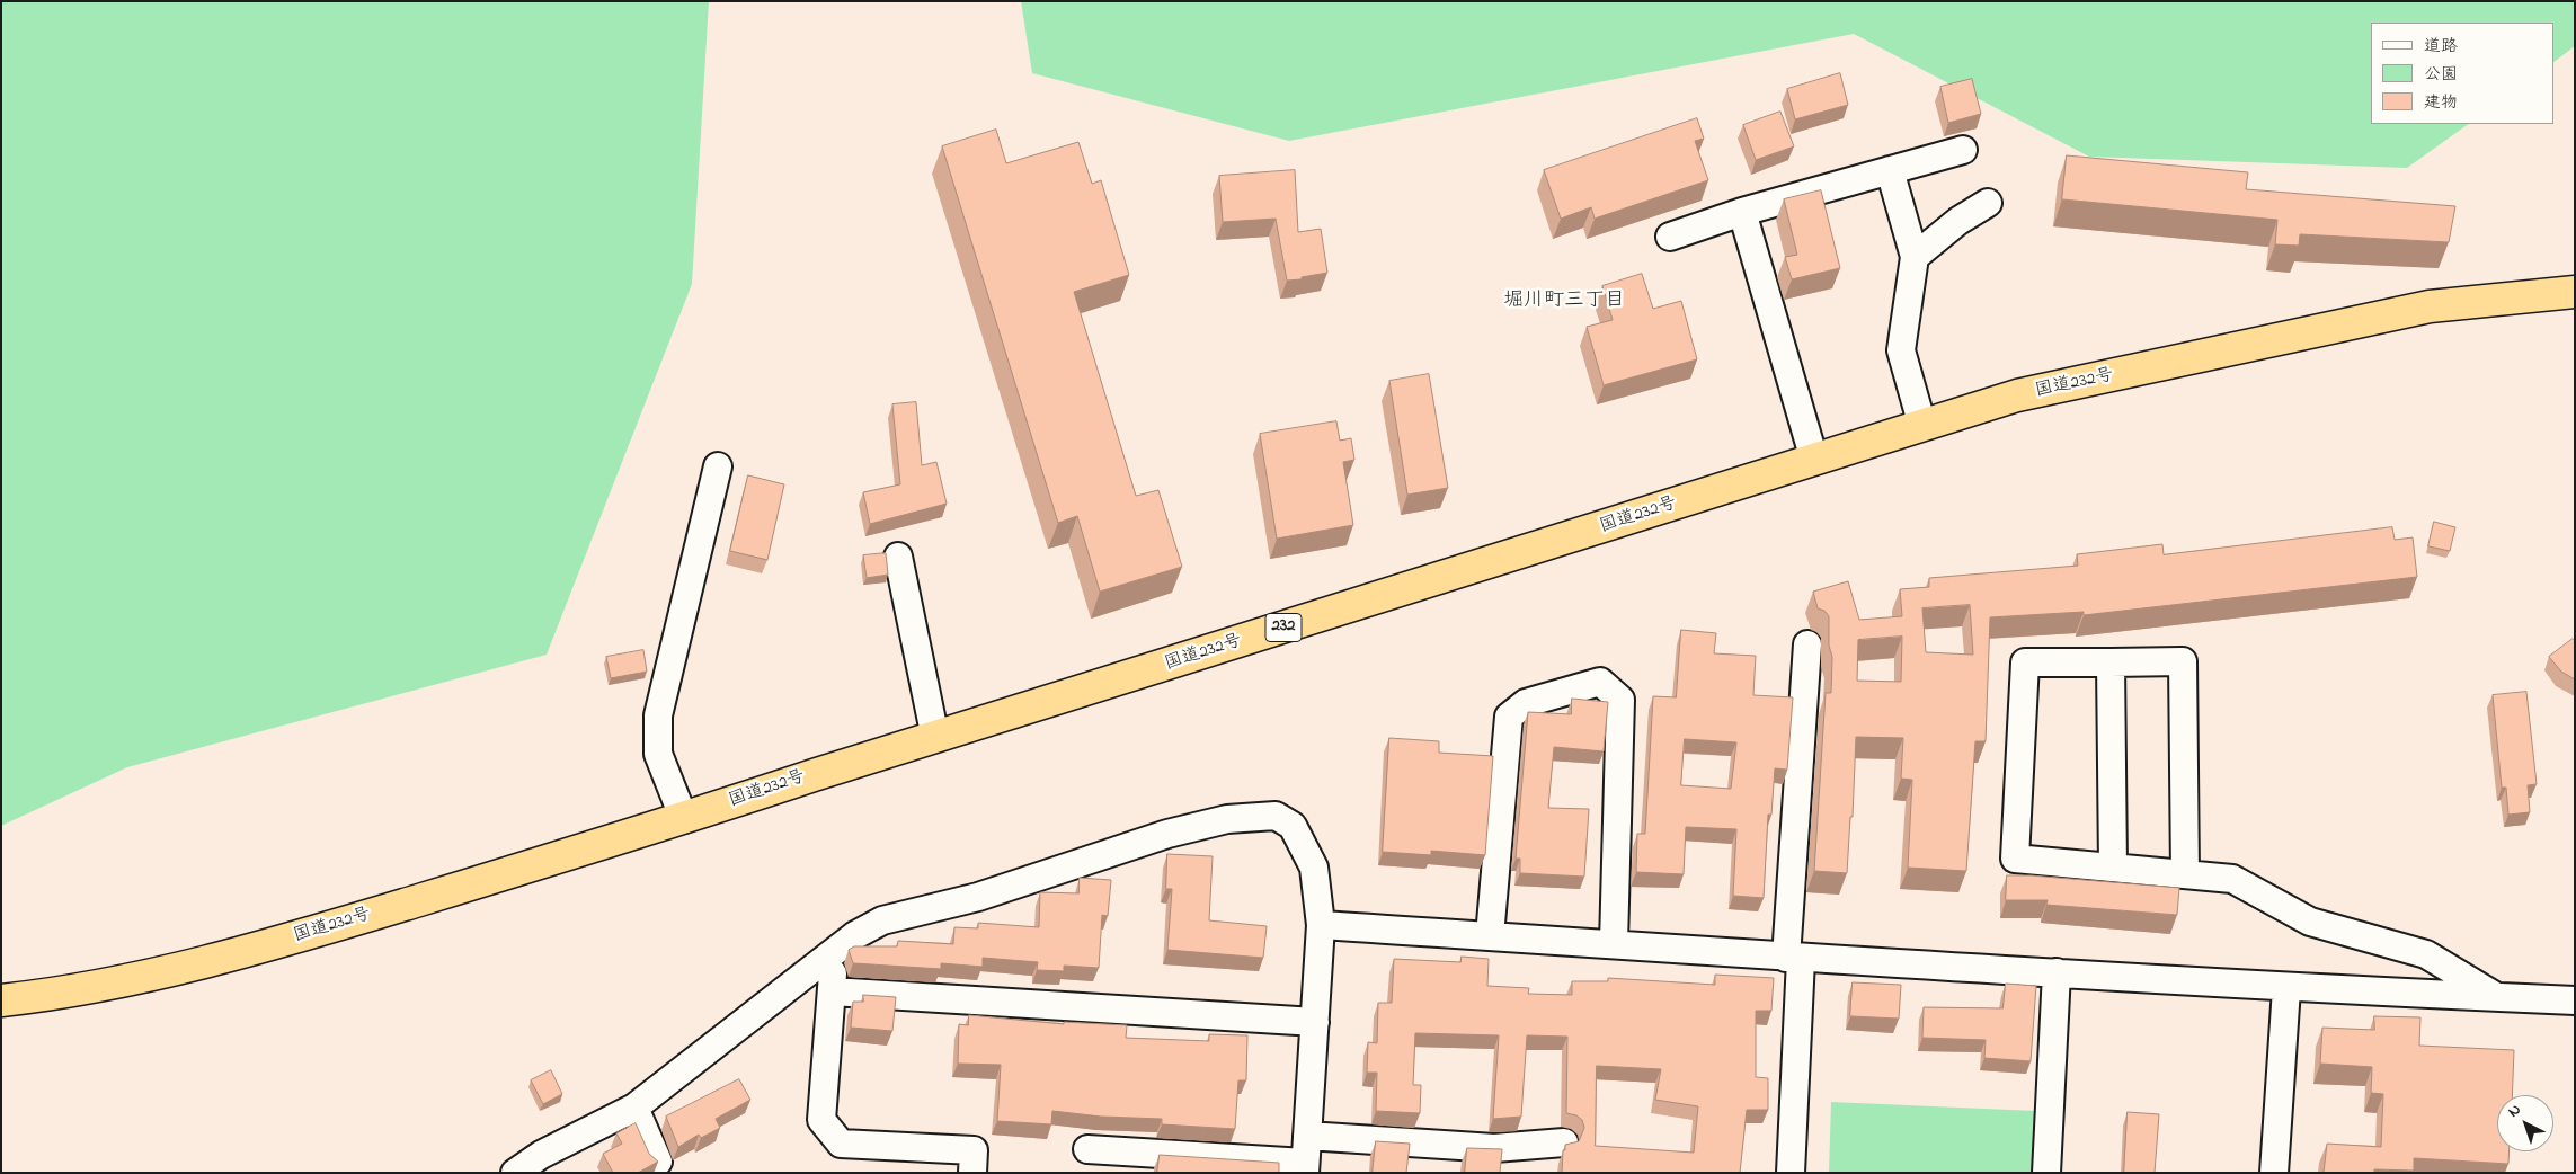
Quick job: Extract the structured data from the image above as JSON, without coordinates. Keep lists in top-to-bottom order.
{
  "streets": {
    "highway": ["国道232号", "232"]
  },
  "districts": ["堀川町三丁目"],
  "legend": ["道路", "公園", "建物"],
  "north": "top left"
}
